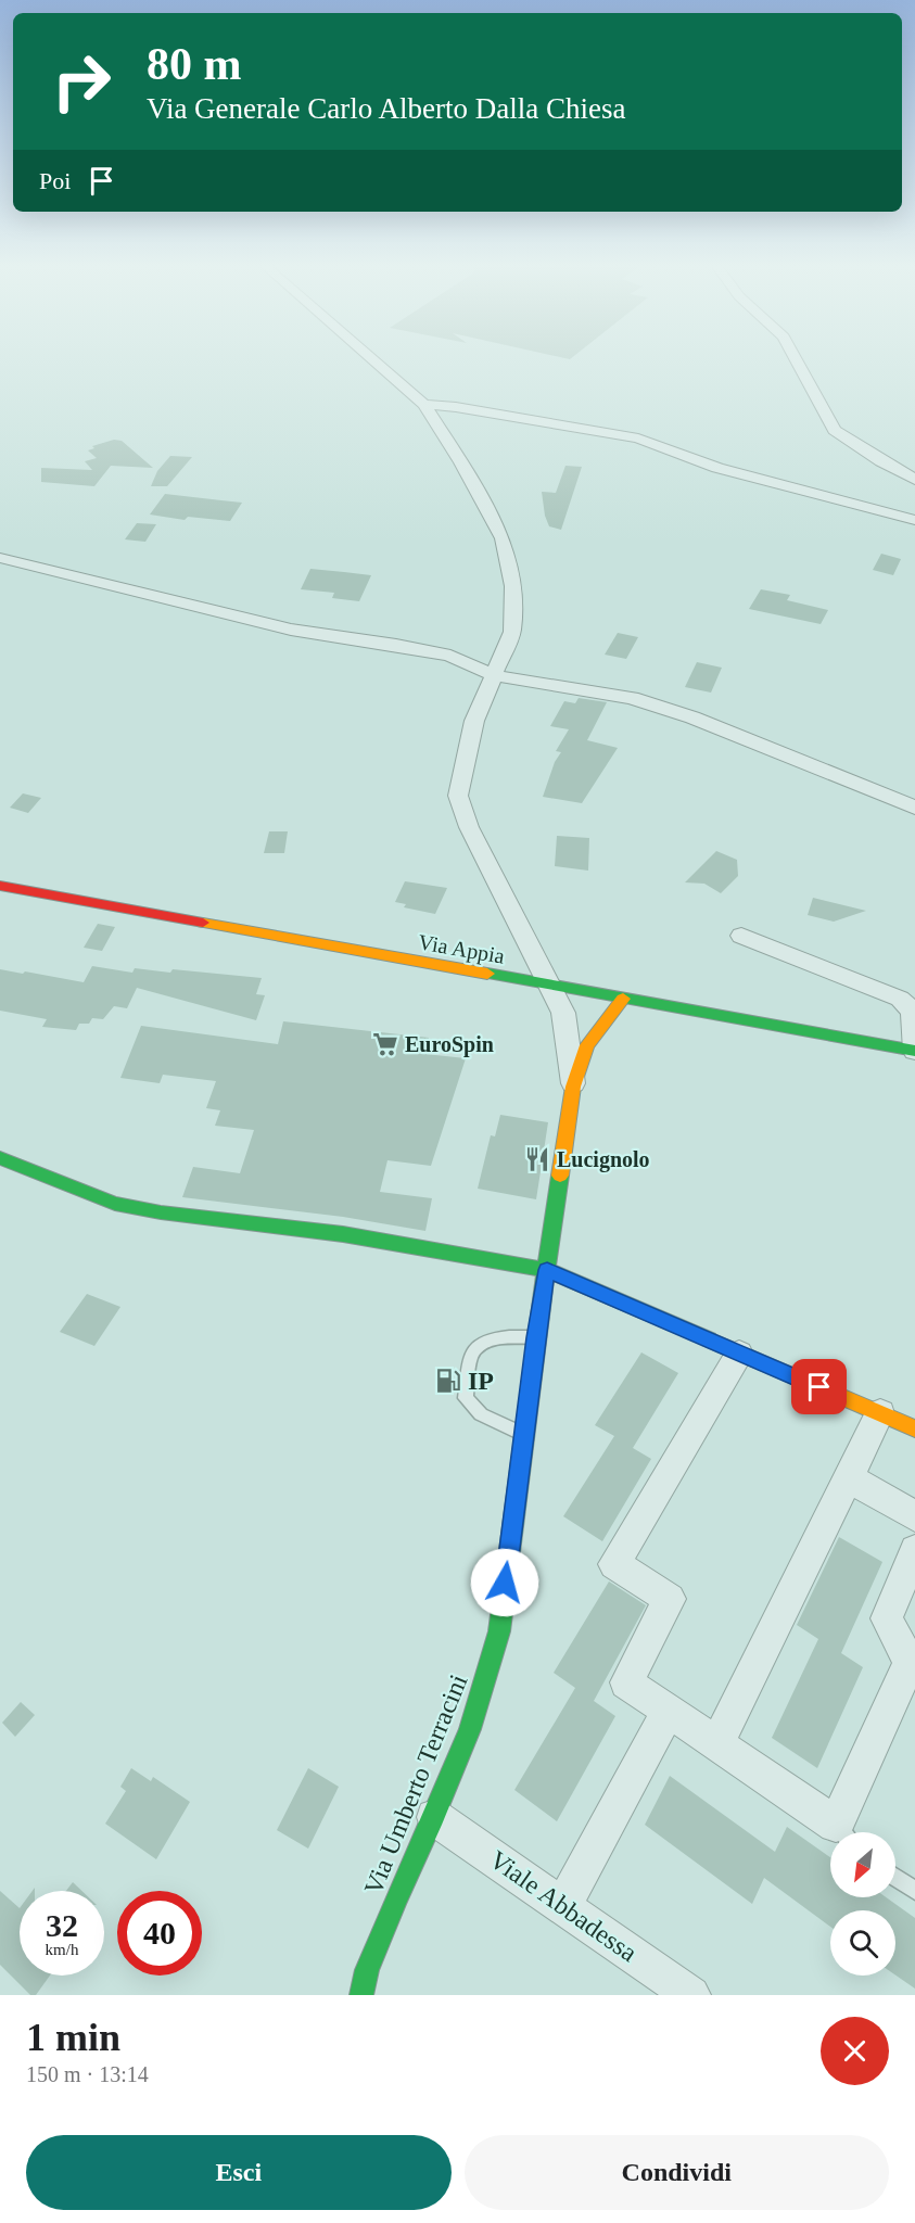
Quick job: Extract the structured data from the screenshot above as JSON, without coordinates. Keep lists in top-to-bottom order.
{
  "streets": {
    "street": ["Via Appia", "Via Umberto Terracini", "Viale Abbadessa"]
  },
  "crossings": [
    ["Via Appia", "Via Umberto Terracini"],
    ["Via Umberto Terracini", "Viale Abbadessa"]
  ],
  "places": {
    "supermarket": ["EuroSpin"],
    "restaurant": ["Lucignolo"],
    "fuel station": ["IP"]
  },
  "north": "bottom left",
  "page": {
    "turn": ["80 m", "Via Generale Carlo Alberto Dalla Chiesa"],
    "then": "Poi",
    "speed": "32 km/h",
    "limit": "40",
    "heading": ["1 min", "150 m · 13:14"],
    "buttons": ["Esci", "Condividi"]
  }
}
